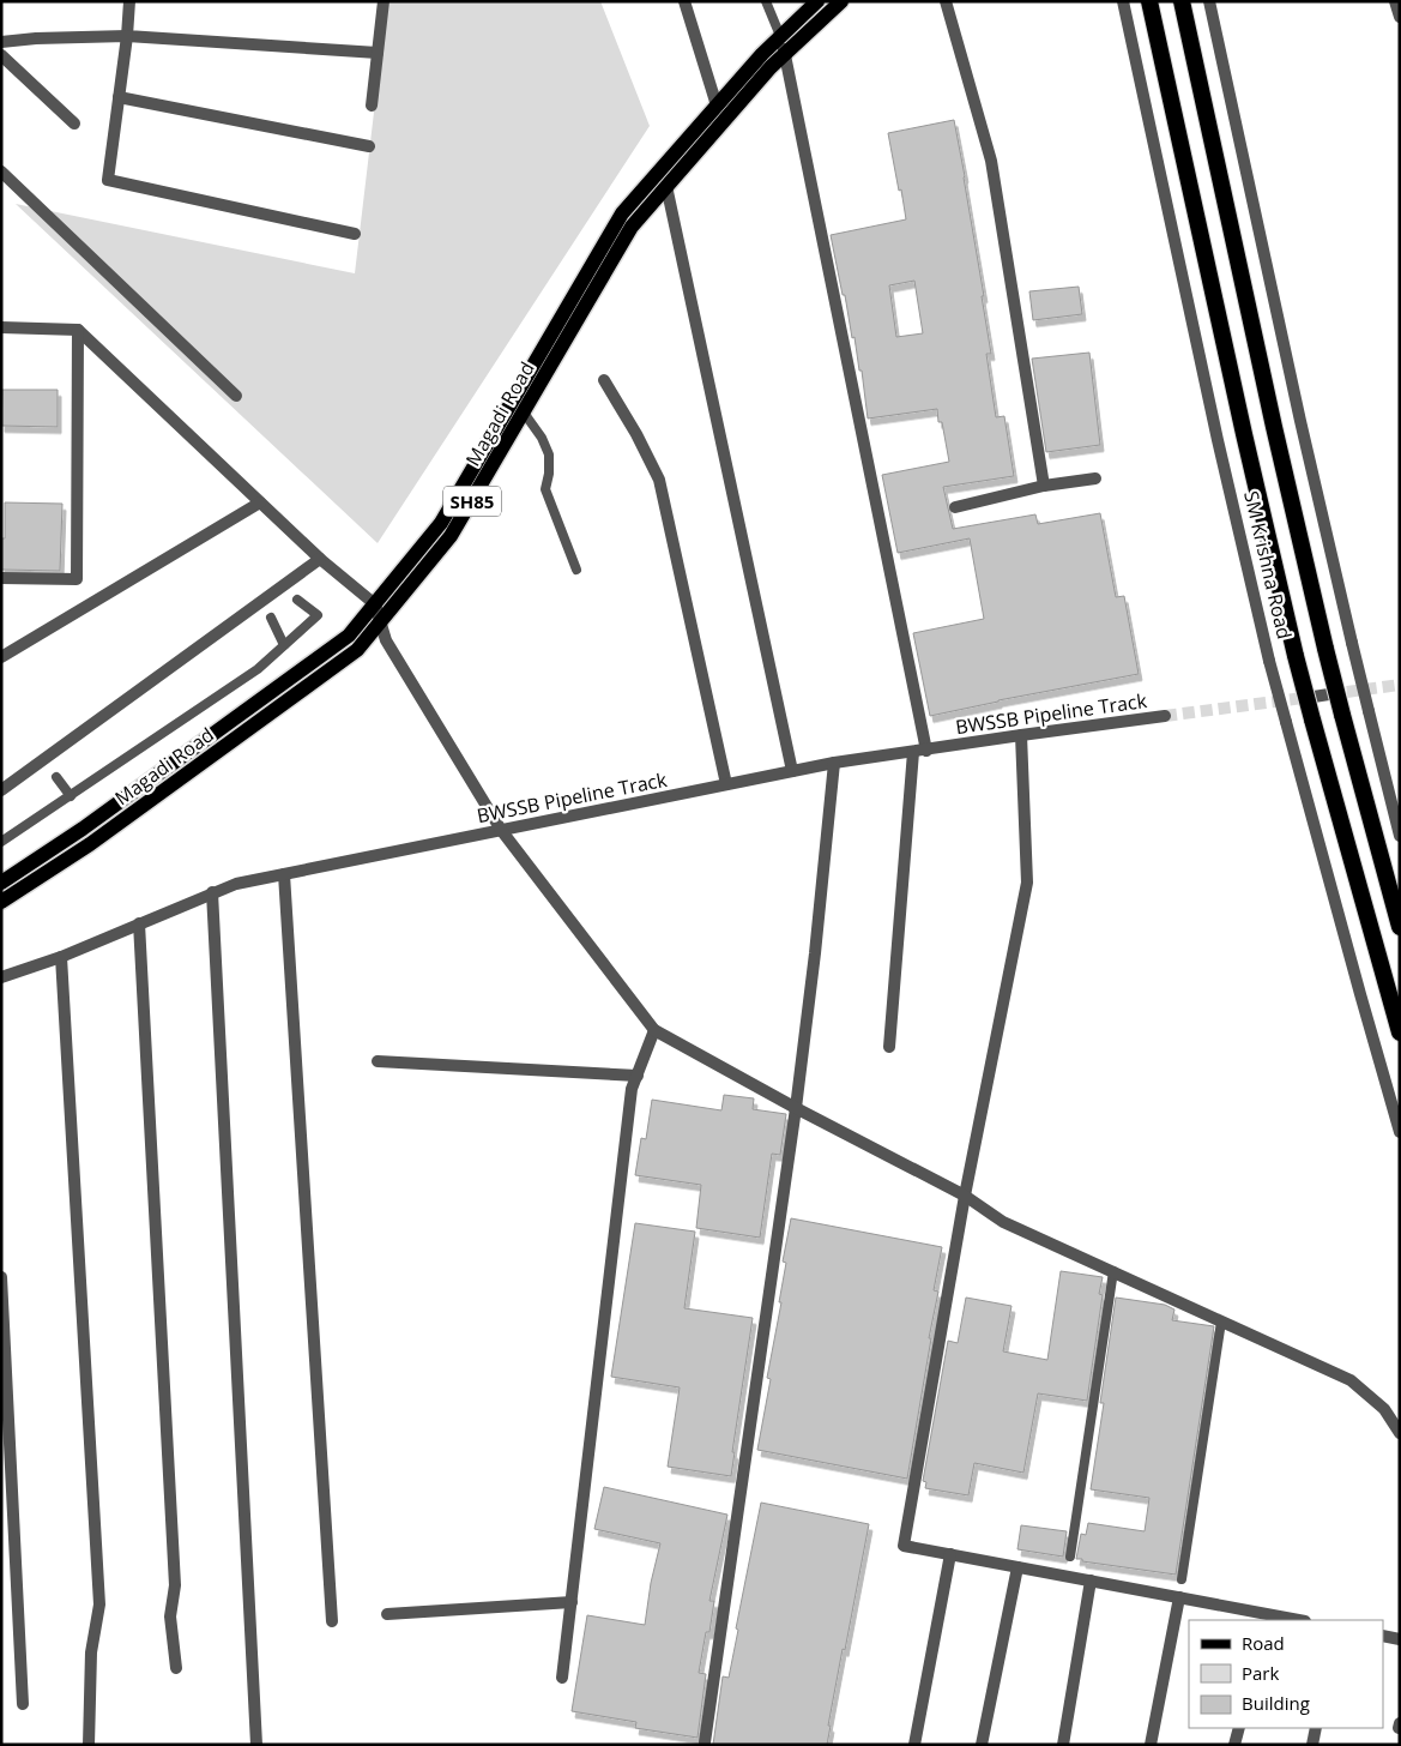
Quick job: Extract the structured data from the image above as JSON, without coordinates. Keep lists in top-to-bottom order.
{
  "streets": {
    "highway": ["SM Krishna Road"],
    "main road": ["Magadi Road", "SH85"],
    "street": ["BWSSB Pipeline Track"]
  },
  "legend": ["Road", "Park", "Building"]
}
